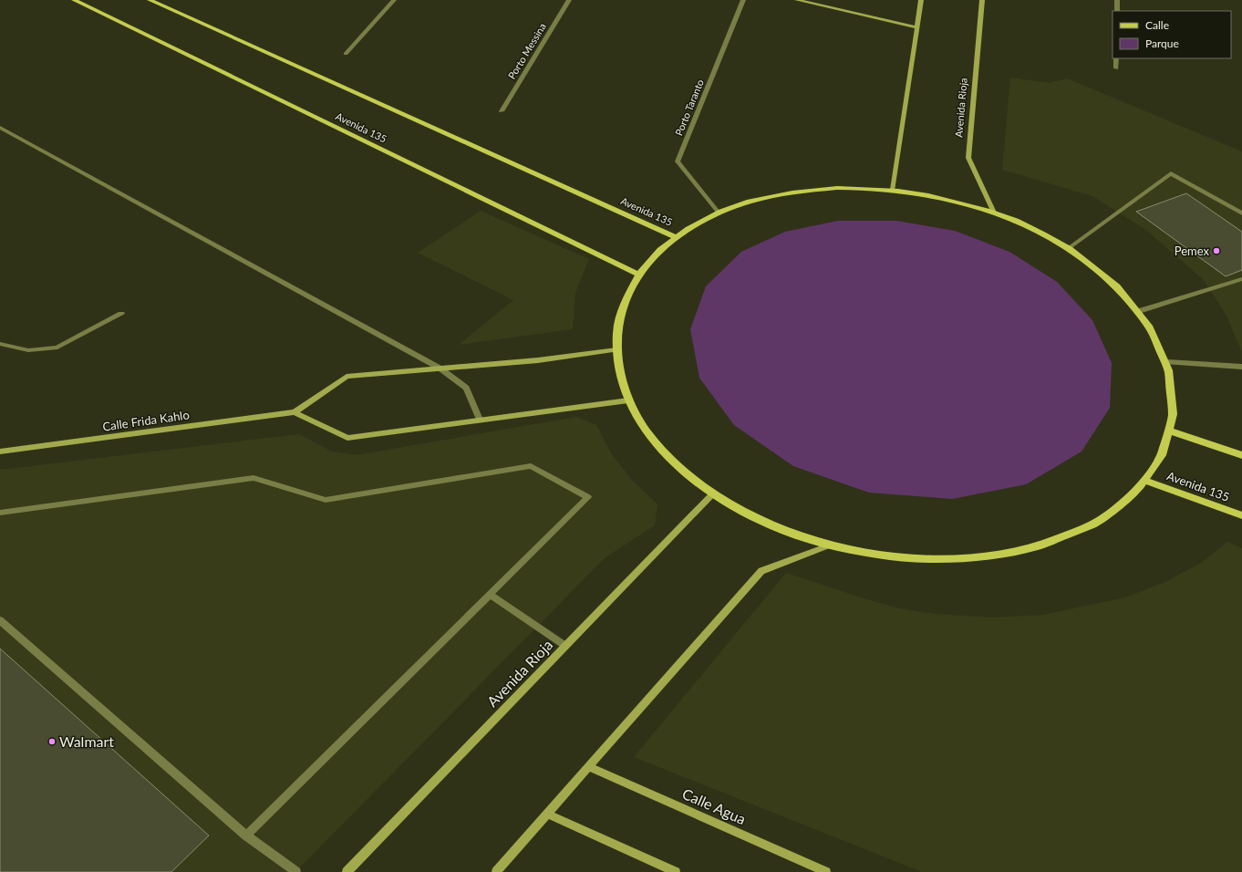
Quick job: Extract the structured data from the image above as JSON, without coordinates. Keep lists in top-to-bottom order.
{
  "streets": {
    "main road": [
      "Avenida Rioja",
      "Avenida 135",
      "Calle Frida Kahlo",
      "Calle Agua"
    ],
    "street": ["Porto Messina", "Porto Taranto"]
  },
  "places": ["Pemex", "Walmart"],
  "legend": ["Calle", "Parque"]
}
